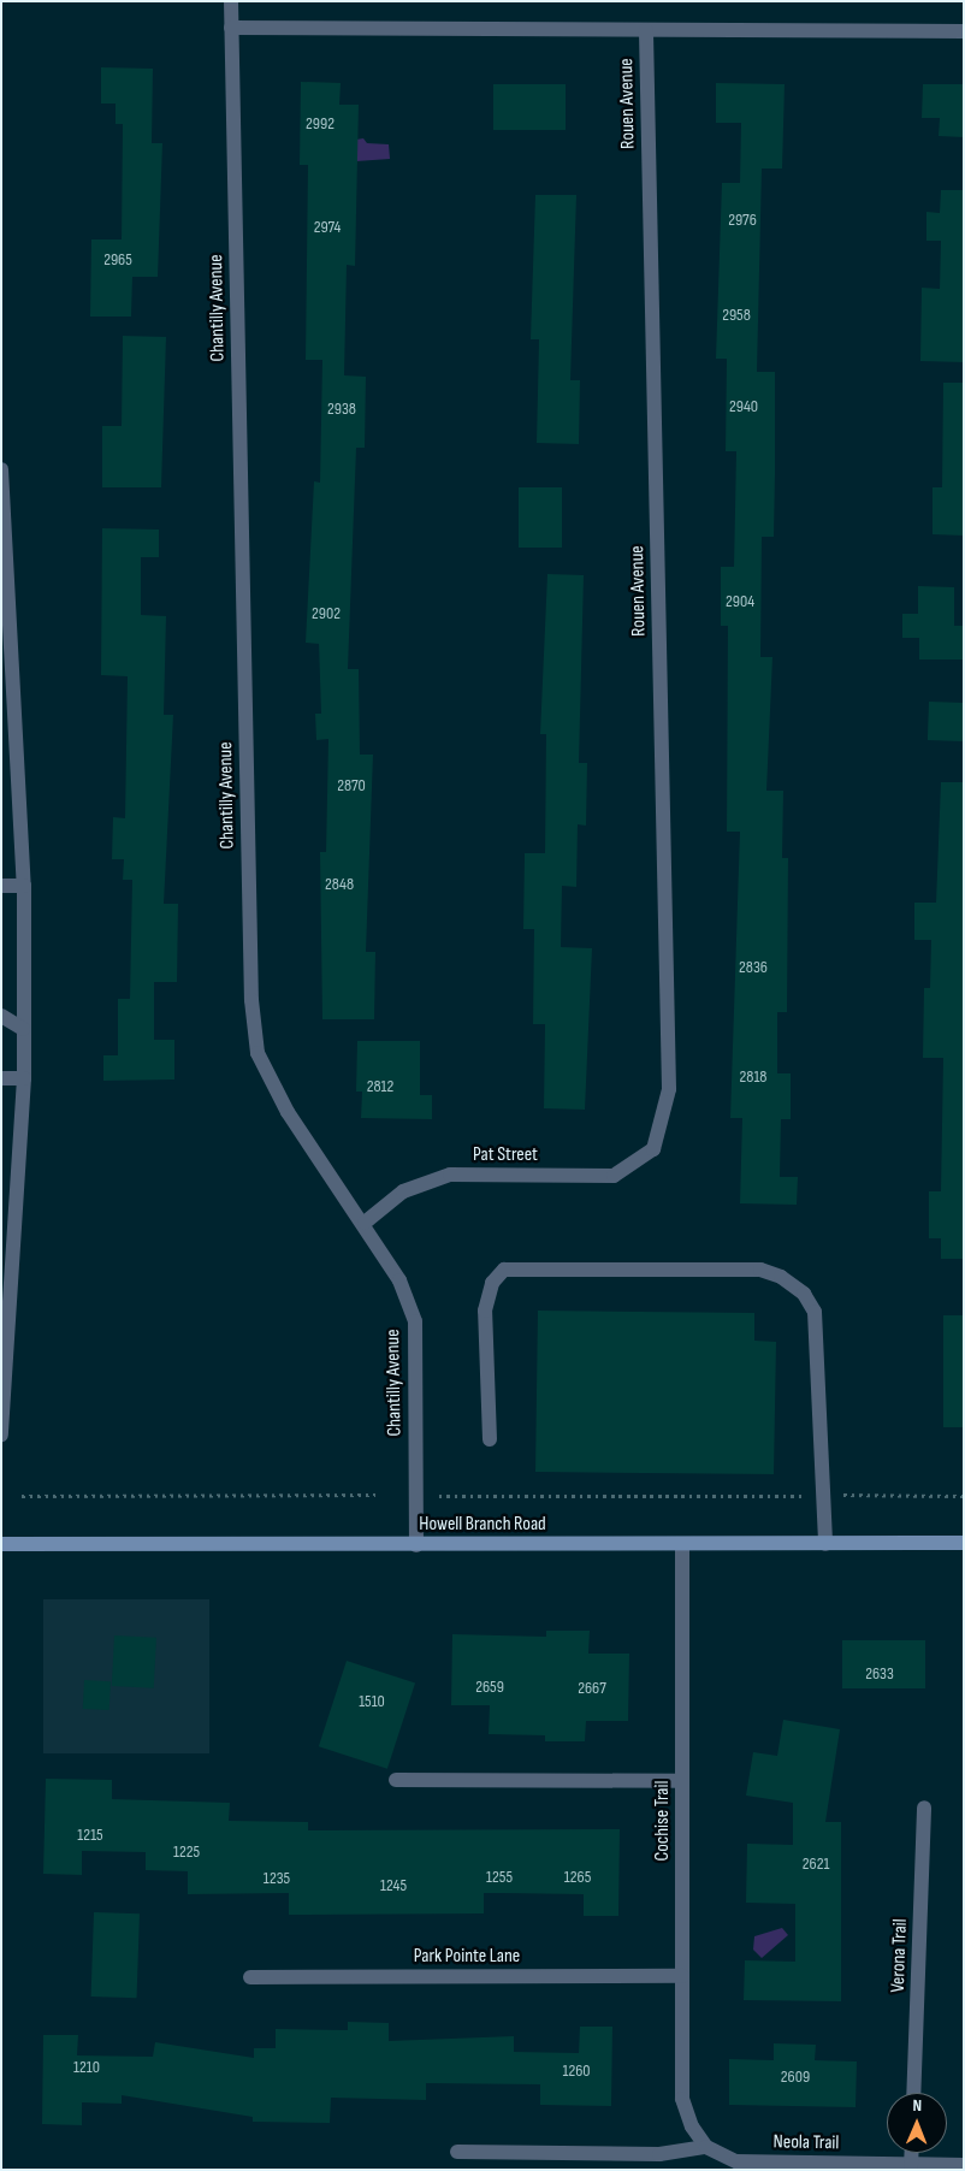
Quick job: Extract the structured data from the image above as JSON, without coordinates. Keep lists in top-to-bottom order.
{
  "streets": {
    "main road": ["Howell Branch Road"],
    "street": [
      "Rouen Avenue",
      "Chantilly Avenue",
      "Pat Street",
      "Cochise Trail",
      "Verona Trail",
      "Park Pointe Lane",
      "Neola Trail"
    ]
  },
  "crossings": [
    ["Rouen Avenue", "Pat Street"],
    ["Chantilly Avenue", "Pat Street"],
    ["Chantilly Avenue", "Howell Branch Road"],
    ["Howell Branch Road", "Cochise Trail"],
    ["Cochise Trail", "Park Pointe Lane"],
    ["Cochise Trail", "Neola Trail"]
  ],
  "house_numbers": [
    "2992",
    "2976",
    "2974",
    "2965",
    "2958",
    "2940",
    "2938",
    "2904",
    "2902",
    "2870",
    "2848",
    "2836",
    "2818",
    "2812",
    "2633",
    "2659",
    "2667",
    "1510",
    "1215",
    "1225",
    "2621",
    "1255",
    "1265",
    "1235",
    "1245",
    "1210",
    "1260",
    "2609"
  ],
  "north": "top"
}
